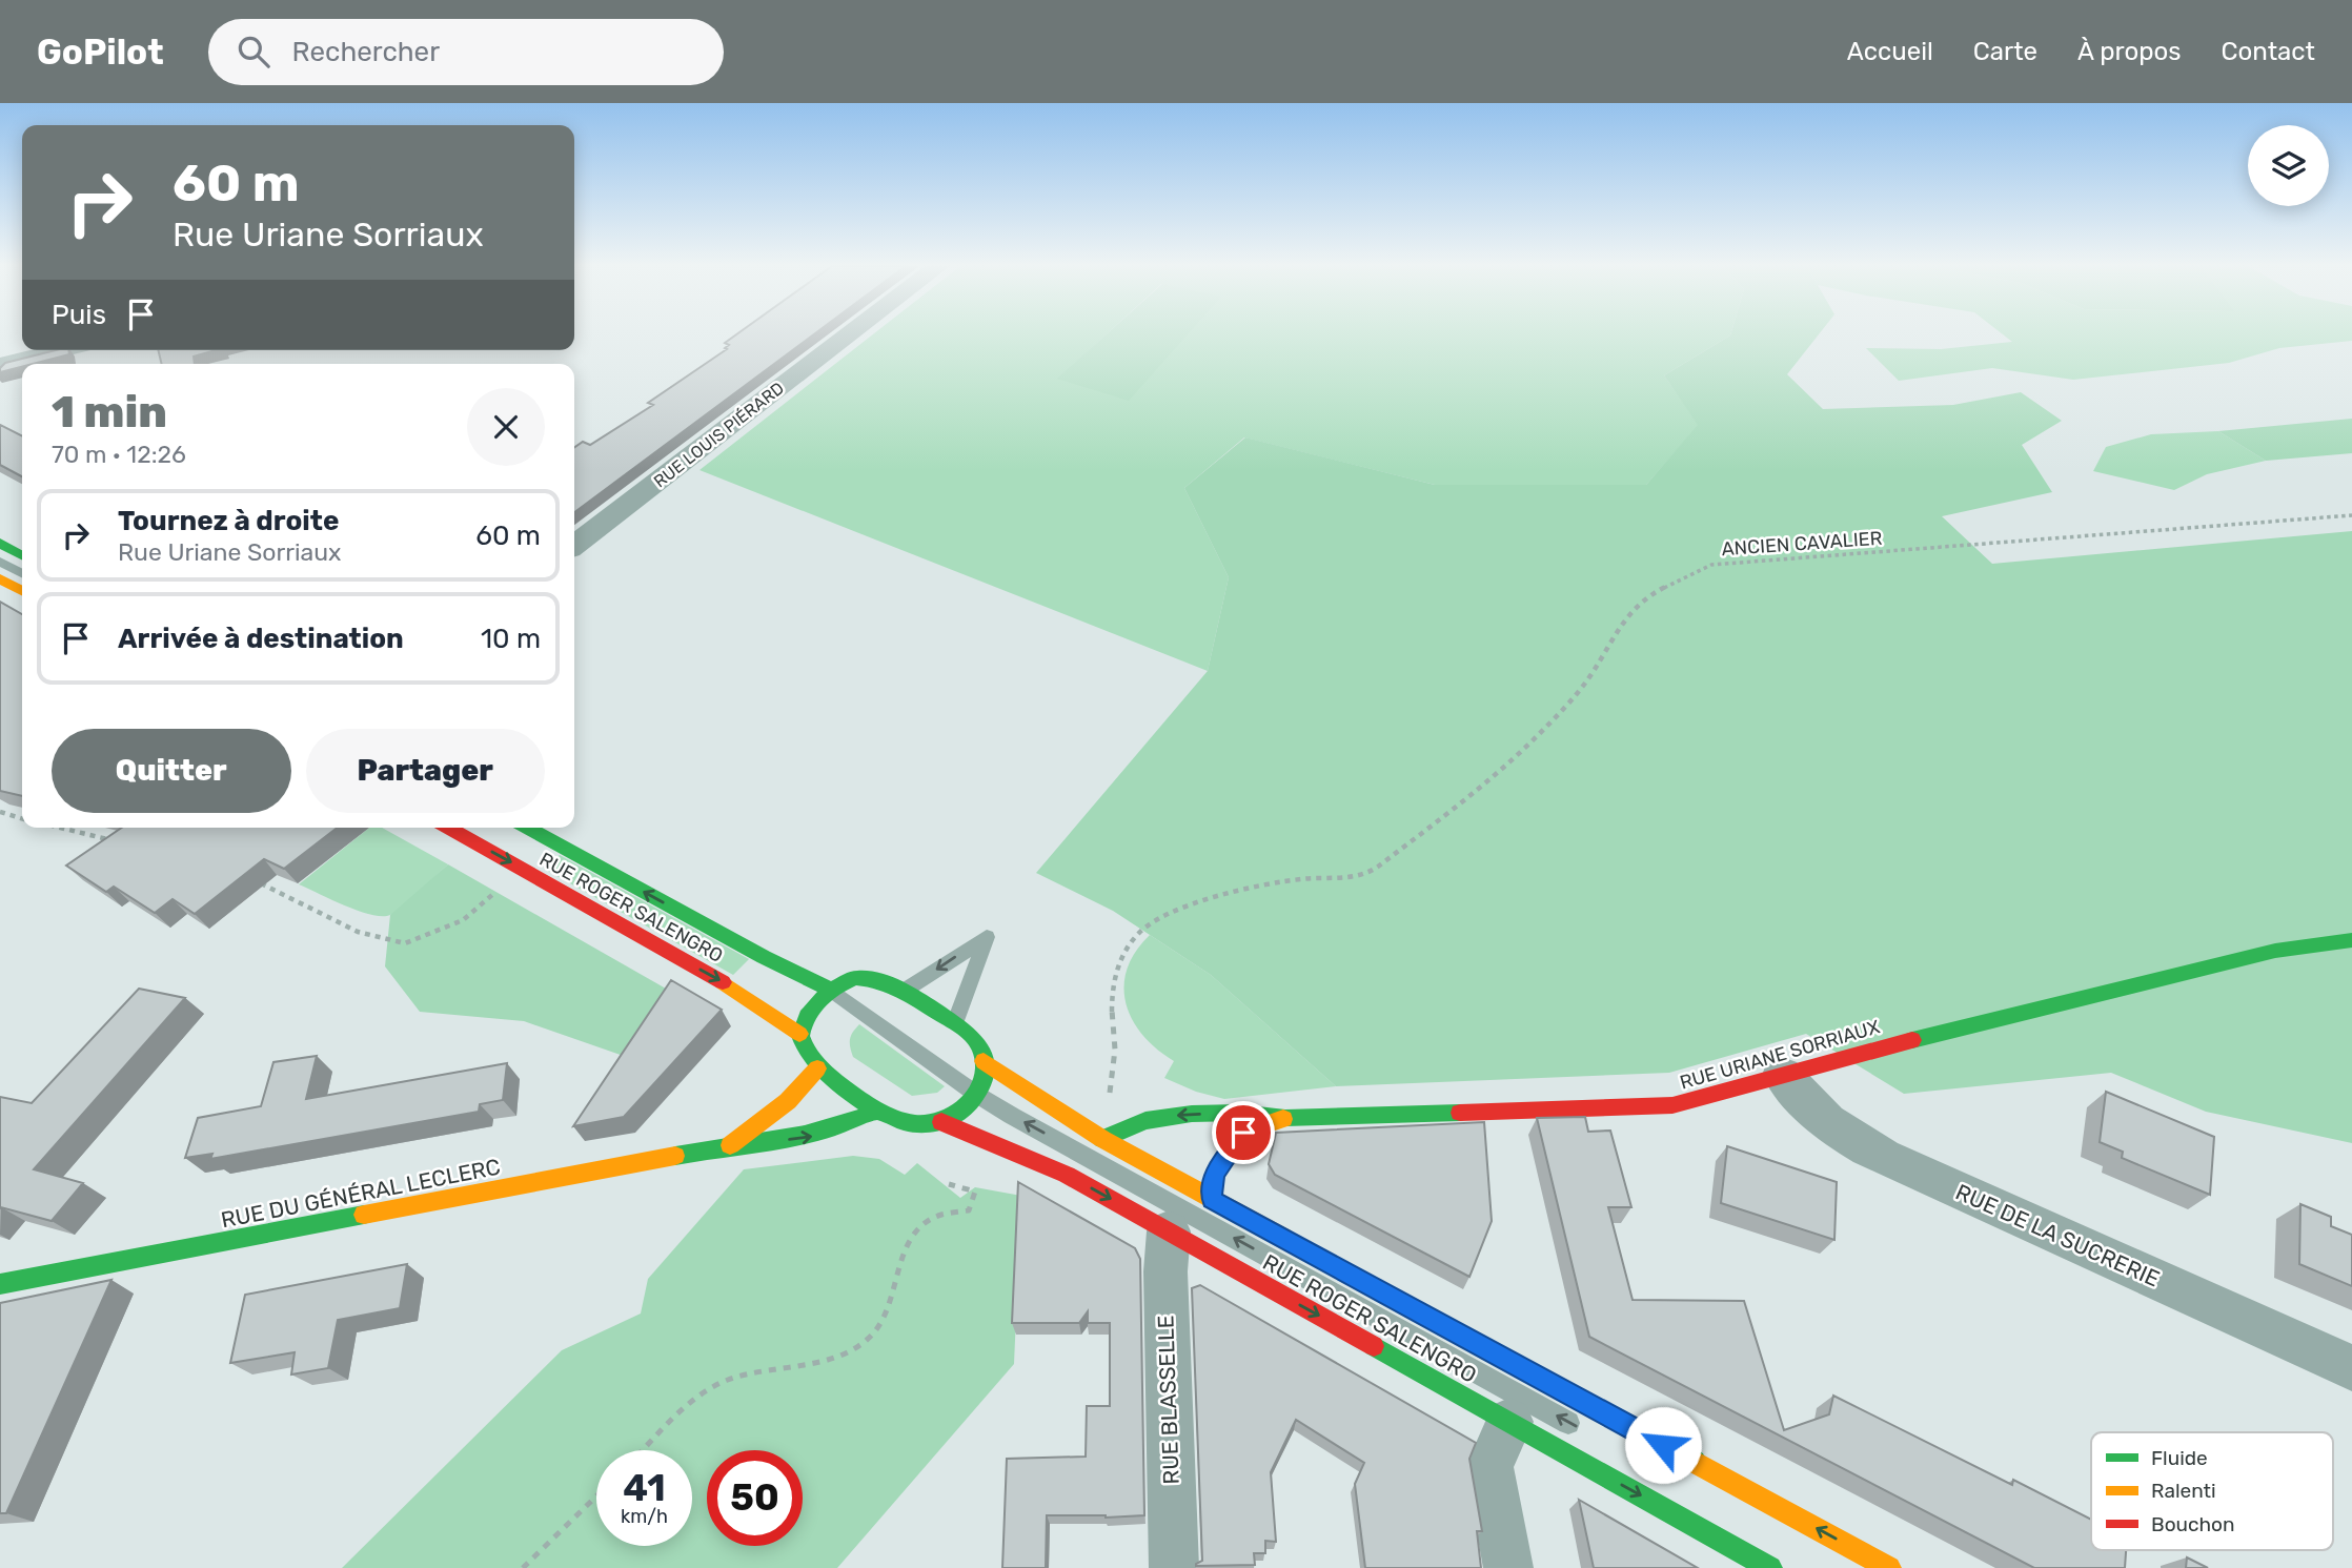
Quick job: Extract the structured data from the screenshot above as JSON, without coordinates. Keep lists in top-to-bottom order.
{
  "streets": {
    "main road": ["RUE ROGER SALENGRO", "RUE URIANE SORRIAUX", "RUE DU GÉNÉRAL LECLERC"],
    "street": ["RUE LOUIS PIÉRARD", "RUE DE LA SUCRERIE", "RUE BLASSELLE"],
    "path": ["ANCIEN CAVALIER"]
  },
  "crossings": [
    ["RUE ROGER SALENGRO", "RUE URIANE SORRIAUX"],
    ["RUE ROGER SALENGRO", "RUE BLASSELLE"],
    ["RUE URIANE SORRIAUX", "RUE DE LA SUCRERIE"]
  ],
  "legend": ["Fluide", "Ralenti", "Bouchon"],
  "page": {
    "header": "GoPilot",
    "search": "Rechercher",
    "nav": [
      "Accueil",
      "Carte",
      "À propos",
      "Contact"
    ],
    "turn": ["60 m", "Rue Uriane Sorriaux"],
    "then": "Puis",
    "heading": ["1 min", "70 m · 12:26"],
    "list": [
      {
        "name": "Tournez à droite",
        "note": "Rue Uriane Sorriaux",
        "value": "60 m"
      },
      {
        "name": "Arrivée à destination",
        "value": "10 m"
      }
    ],
    "buttons": ["Quitter", "Partager"],
    "speed": "41 km/h",
    "limit": "50"
  }
}
